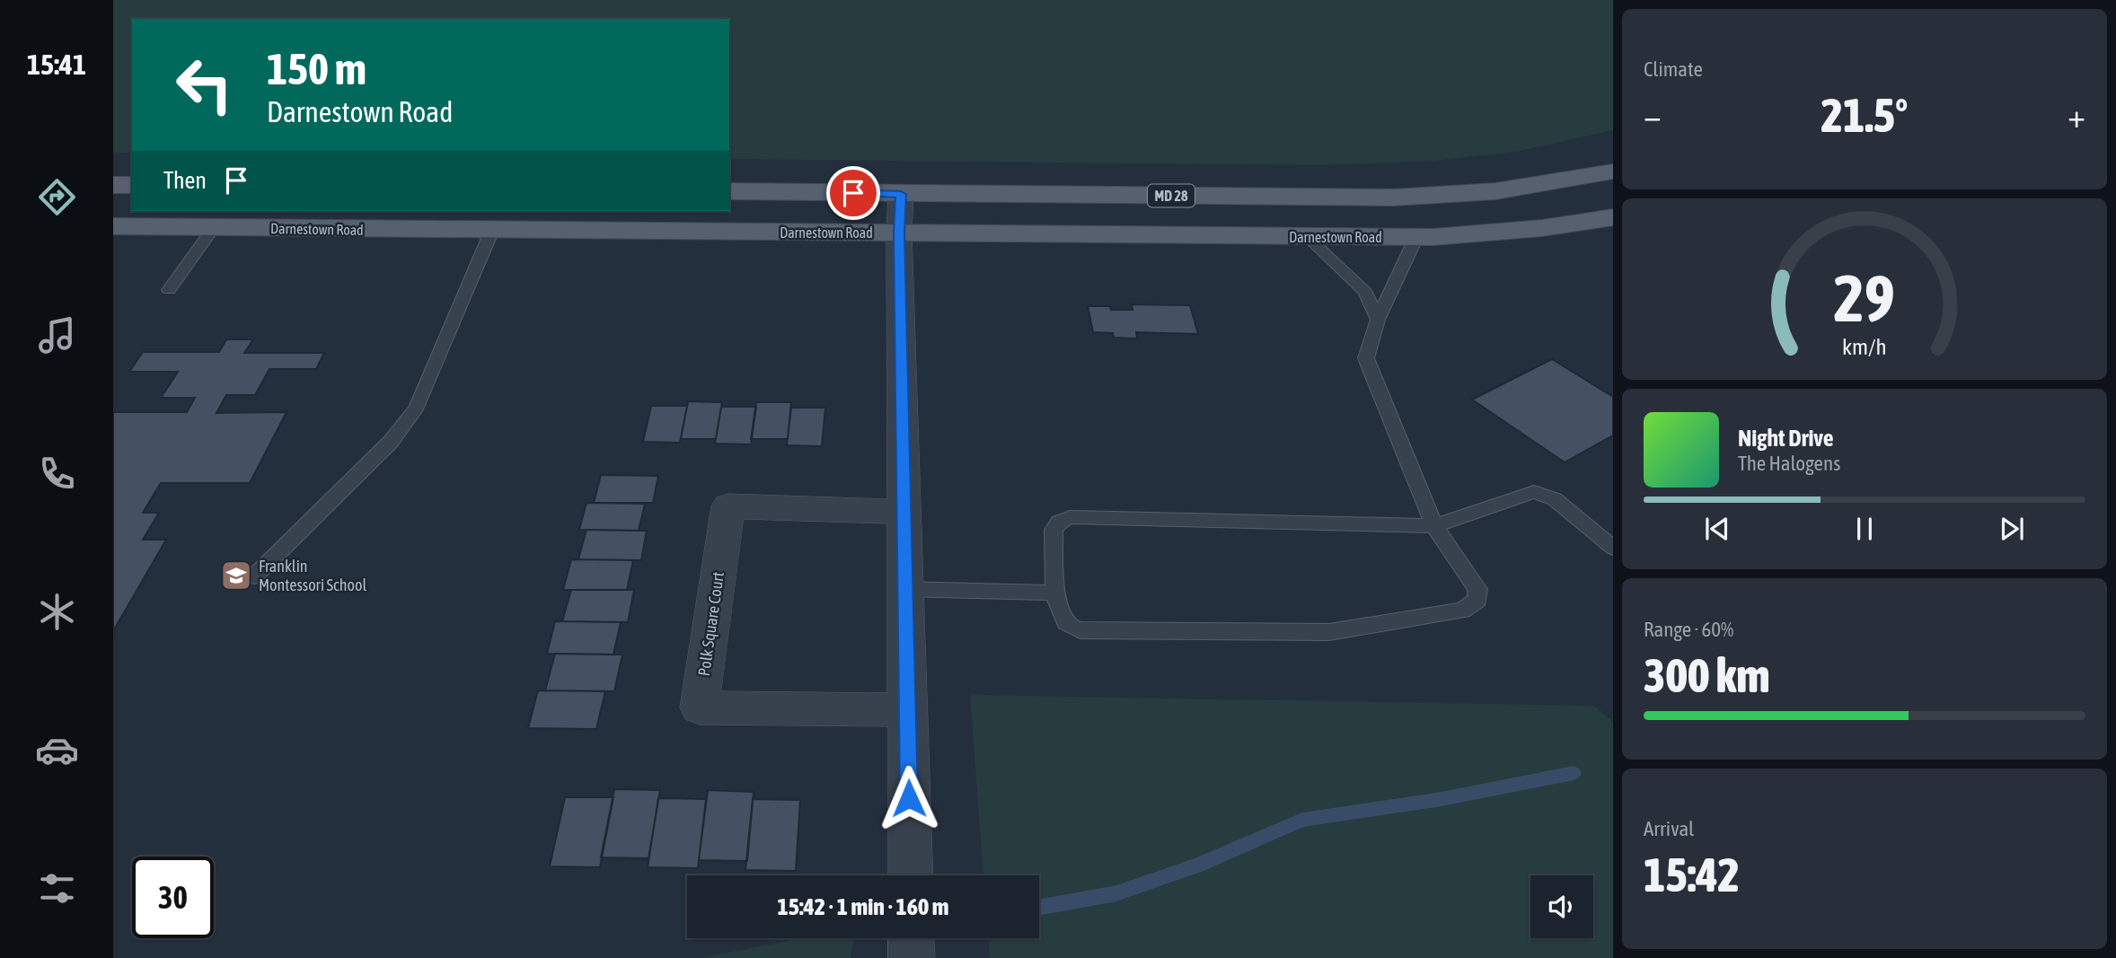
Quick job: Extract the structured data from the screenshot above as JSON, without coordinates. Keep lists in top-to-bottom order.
{
  "streets": {
    "main road": ["MD 28", "Darnestown Road"],
    "street": ["Polk Square Court"]
  },
  "places": {
    "school or university": ["Franklin Montessori School"]
  },
  "page": {
    "tabs": "15:41",
    "tile": [
      "Climate",
      ["Range · 60%", "300 km"],
      ["Arrival", "15:42"]
    ],
    "turn": ["150 m", "Darnestown Road"],
    "heat": ["−", "21.5°", "+"],
    "then": "Then",
    "song": ["Night Drive", "The Halogens"],
    "limit": "30",
    "trip": "15:42 · 1 min · 160 m",
    "gauge": ["29", "km/h"]
  }
}
